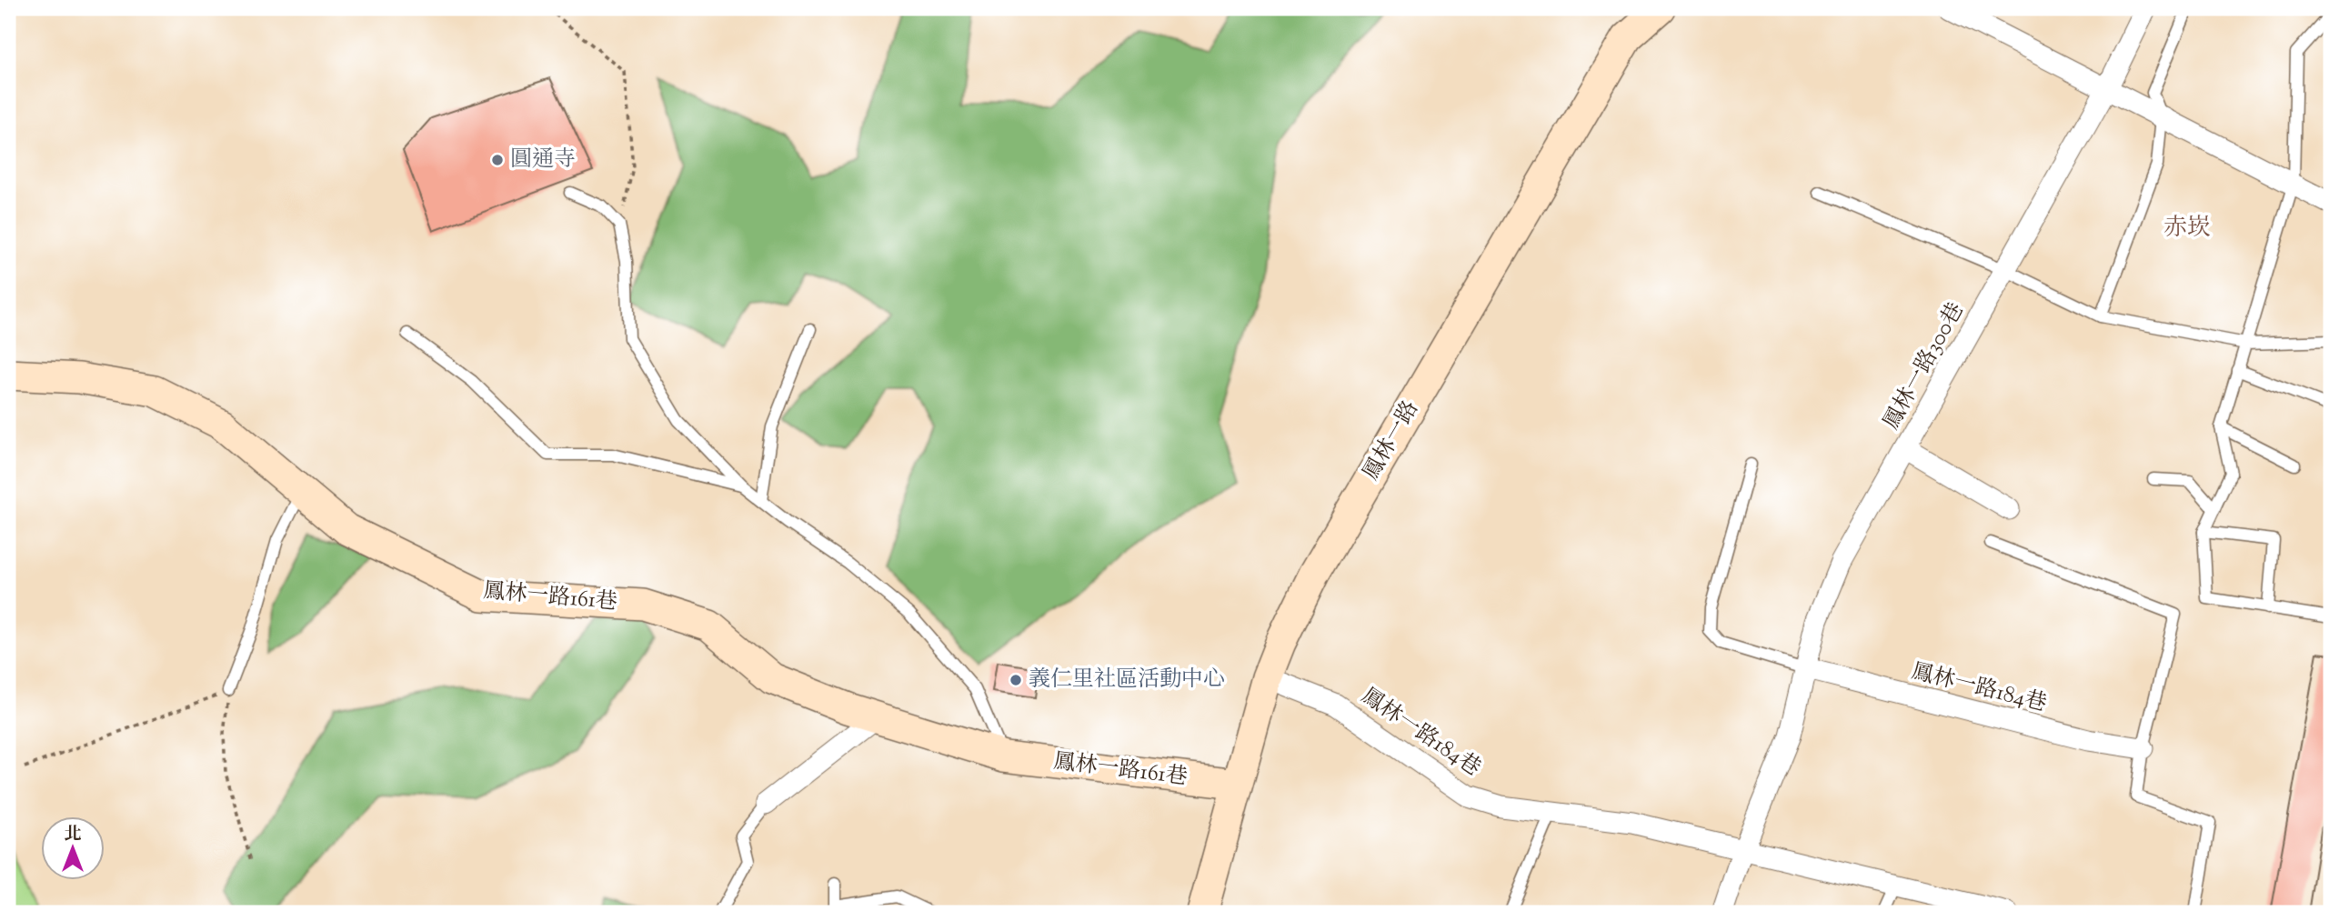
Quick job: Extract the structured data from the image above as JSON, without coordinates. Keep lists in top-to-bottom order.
{
  "streets": {
    "street": [
      "鳳林一路300巷",
      "鳳林一路",
      "鳳林一路161巷",
      "鳳林一路184巷"
    ]
  },
  "crossings": [
    ["鳳林一路", "鳳林一路161巷"],
    ["鳳林一路", "鳳林一路184巷"]
  ],
  "districts": ["赤崁"],
  "places": ["圓通寺", "義仁里社區活動中心"],
  "north": "top"
}
